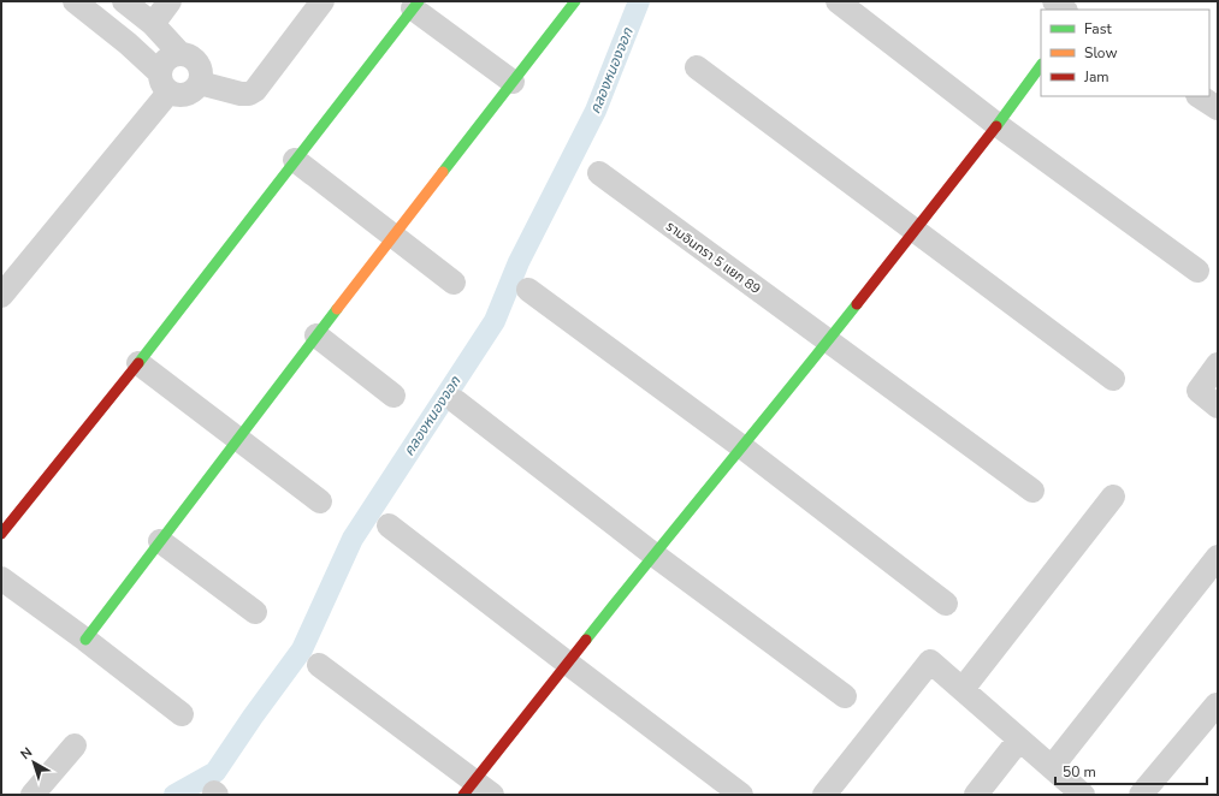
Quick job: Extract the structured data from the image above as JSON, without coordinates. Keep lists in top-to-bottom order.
{
  "streets": {
    "street": ["รามอินทรา 5 แยก 89"]
  },
  "water": ["คลองหนองจอก"],
  "legend": ["Fast", "Slow", "Jam"],
  "scale_bar": "50 m",
  "north": "top left"
}
